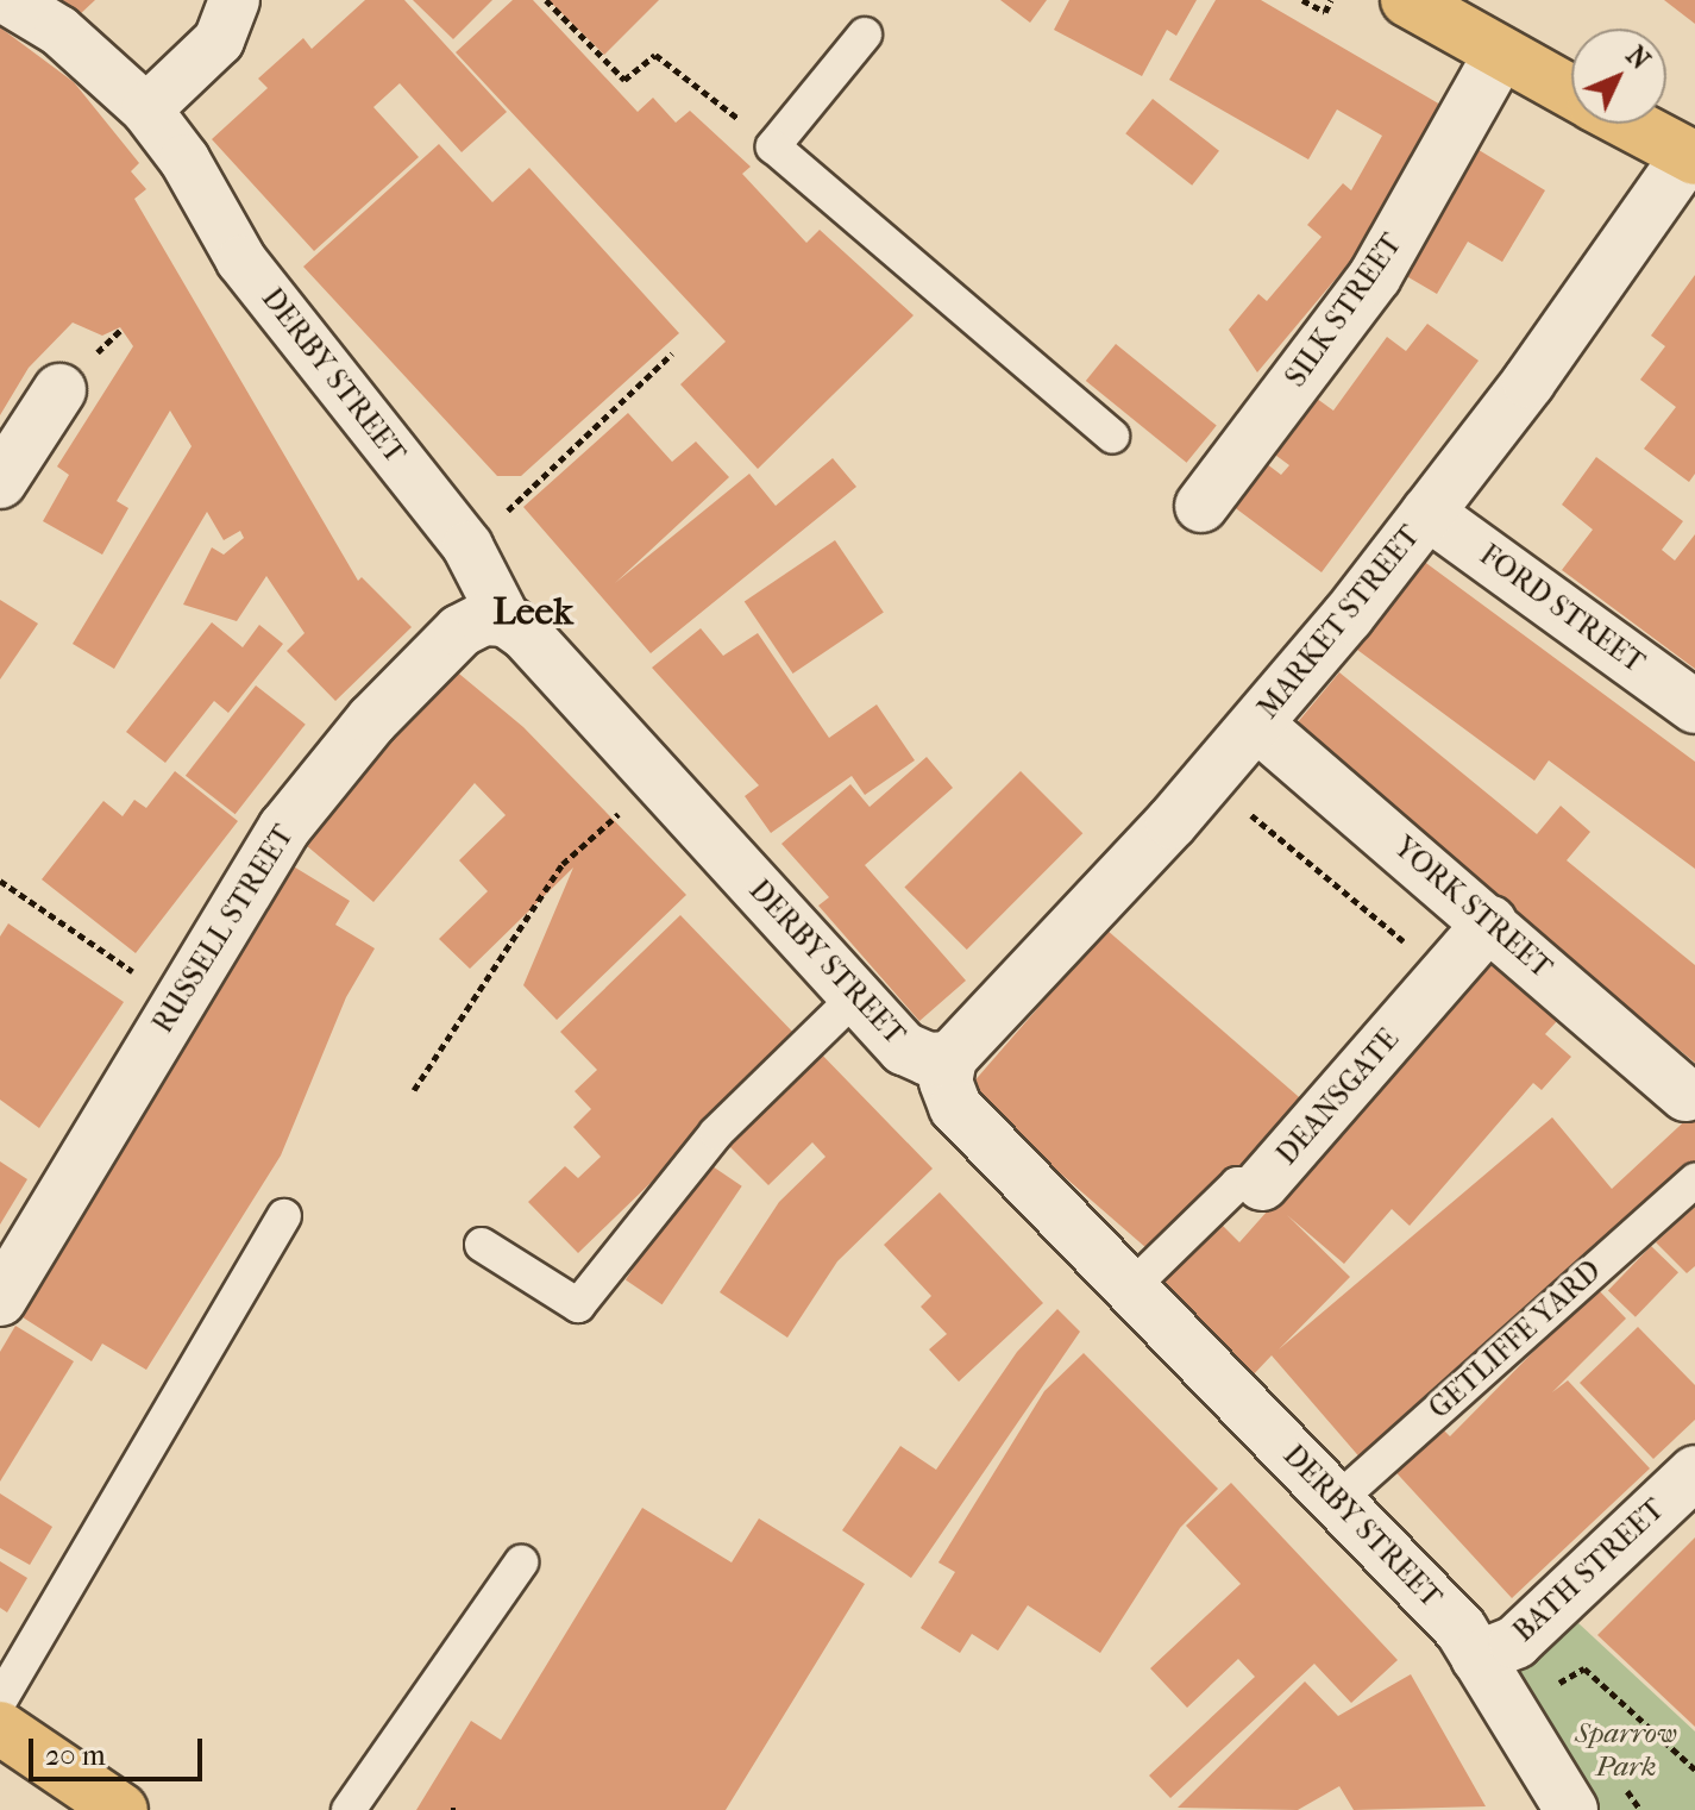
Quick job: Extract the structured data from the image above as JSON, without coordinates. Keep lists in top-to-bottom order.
{
  "streets": {
    "street": [
      "SILK STREET",
      "DERBY STREET",
      "FORD STREET",
      "MARKET STREET",
      "YORK STREET",
      "RUSSELL STREET",
      "DEANSGATE",
      "BATH STREET"
    ],
    "lane": ["GETLIFFE YARD"]
  },
  "crossings": [
    ["DERBY STREET", "MARKET STREET"],
    ["DERBY STREET", "RUSSELL STREET"],
    ["DERBY STREET", "DEANSGATE"],
    ["DERBY STREET", "GETLIFFE YARD"],
    ["DERBY STREET", "BATH STREET"],
    ["FORD STREET", "MARKET STREET"],
    ["MARKET STREET", "YORK STREET"],
    ["YORK STREET", "DEANSGATE"]
  ],
  "districts": ["Leek"],
  "parks": ["Sparrow Park"],
  "scale_bar": "20 m",
  "north": "top right"
}
